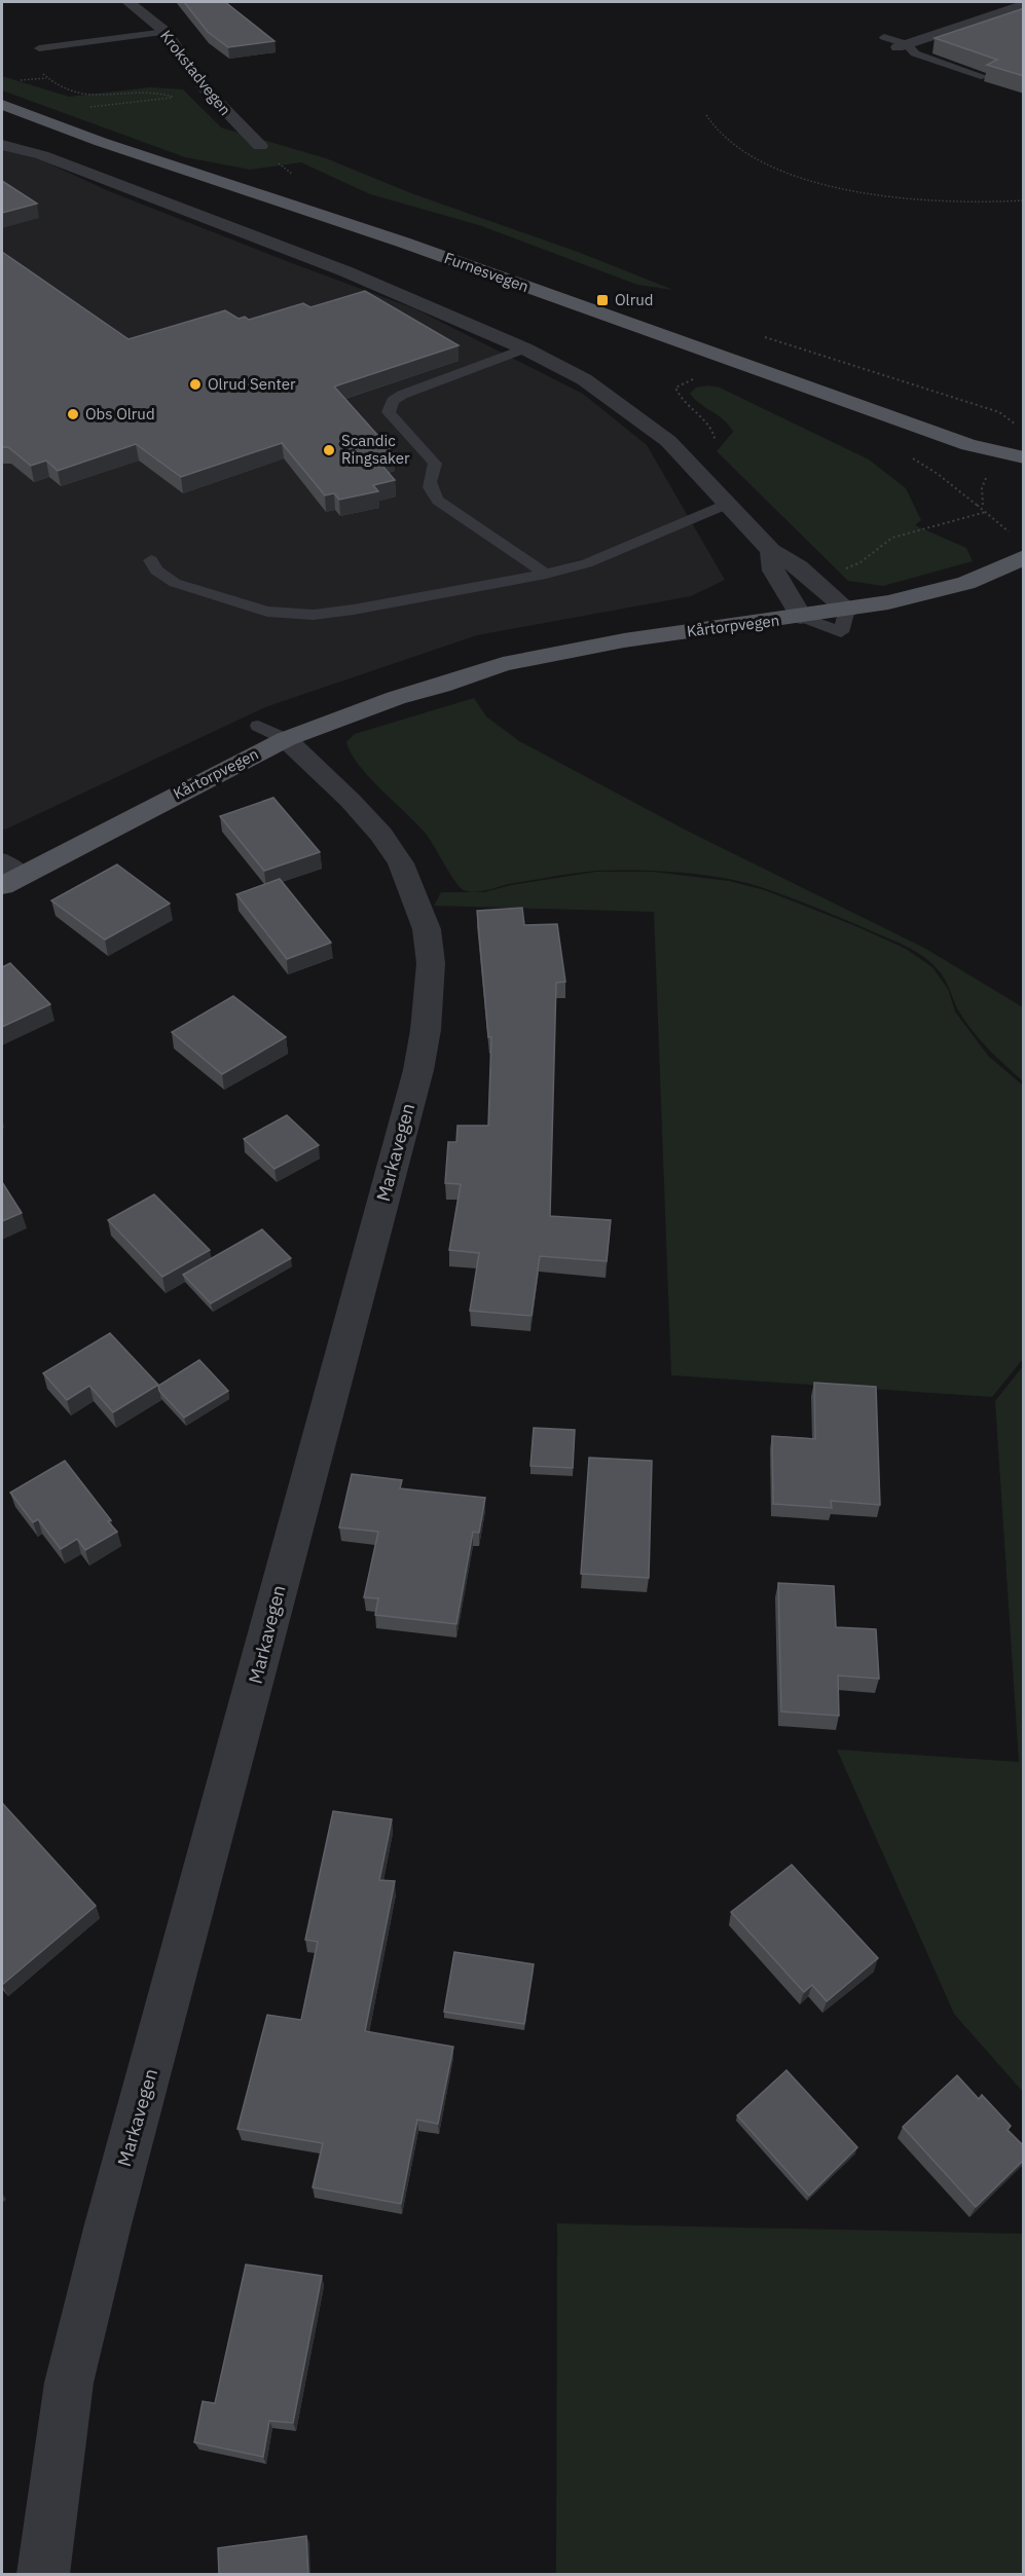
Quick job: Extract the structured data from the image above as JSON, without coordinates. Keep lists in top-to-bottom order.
{
  "streets": {
    "main road": ["Furnesvegen", "Kårtorpvegen"],
    "street": ["Krokstadvegen", "Markavegen"]
  },
  "crossings": [
    ["Kårtorpvegen", "Markavegen"]
  ],
  "places": {
    "transit": ["Olrud"],
    "other": ["Olrud Senter", "Obs Olrud", "Scandic Ringsaker"]
  }
}
